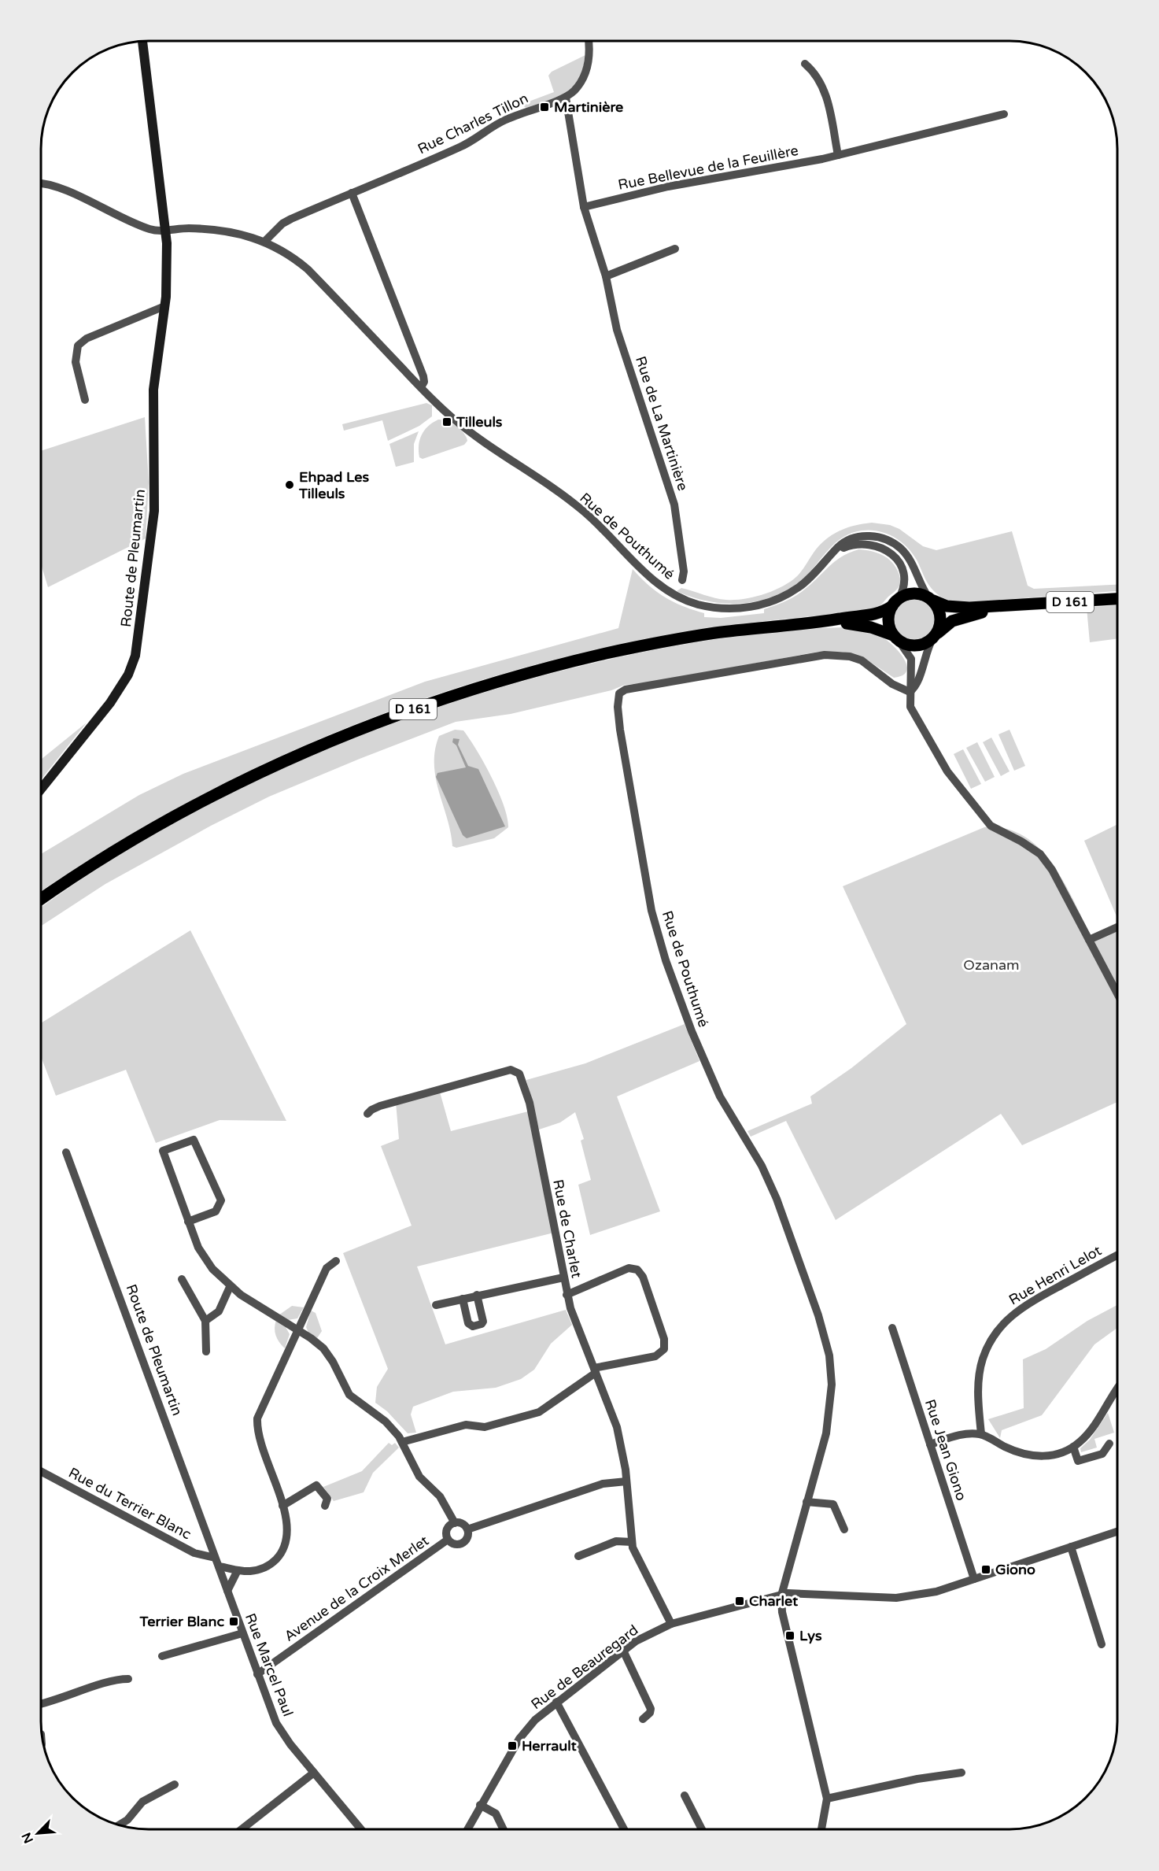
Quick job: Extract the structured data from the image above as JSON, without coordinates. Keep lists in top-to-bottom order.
{
  "streets": {
    "main road": ["Route de Pleumartin", "D 161"],
    "street": [
      "Rue Charles Tillon",
      "Rue Bellevue de la Feuillère",
      "Rue de La Martinière",
      "Rue de Pouthumé",
      "Rue de Charlet",
      "Rue Henri Lelot",
      "Rue Jean Giono",
      "Rue du Terrier Blanc",
      "Avenue de la Croix Merlet",
      "Rue Marcel Paul",
      "Rue de Beauregard"
    ]
  },
  "crossings": [
    ["Rue Charles Tillon", "Rue de La Martinière"],
    ["Rue Charles Tillon", "Rue de Pouthumé"],
    ["Rue Bellevue de la Feuillère", "Rue de La Martinière"],
    ["Rue de Pouthumé", "Route de Pleumartin"],
    ["Rue de Pouthumé", "D 161"],
    ["Rue de Pouthumé", "Rue de Beauregard"],
    ["Route de Pleumartin", "Rue du Terrier Blanc"],
    ["Route de Pleumartin", "Rue Marcel Paul"],
    ["Rue de Charlet", "Rue de Beauregard"],
    ["Rue Jean Giono", "Rue de Beauregard"],
    ["Rue du Terrier Blanc", "Rue Marcel Paul"],
    ["Avenue de la Croix Merlet", "Rue Marcel Paul"]
  ],
  "parks": ["Ozanam"],
  "places": {
    "transit": [
      "Martinière",
      "Tilleuls",
      "Giono",
      "Charlet",
      "Terrier Blanc",
      "Lys",
      "Herrault"
    ],
    "other": ["Ehpad Les Tilleuls"]
  },
  "north": "bottom left"
}
